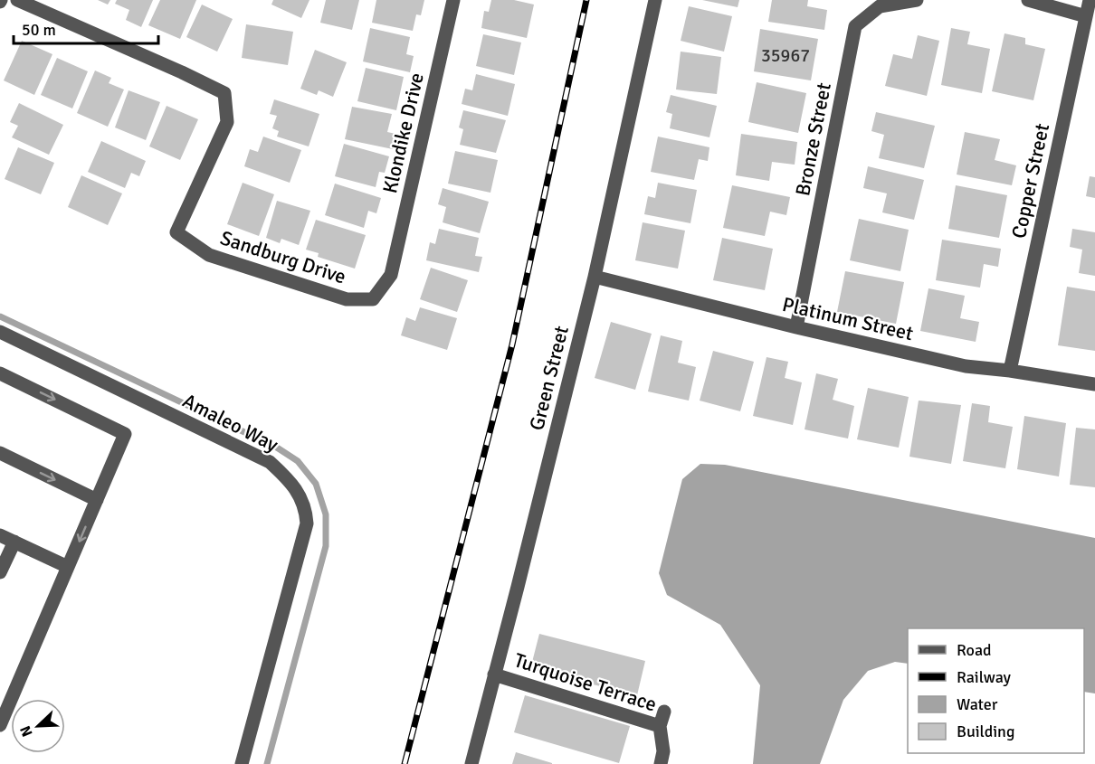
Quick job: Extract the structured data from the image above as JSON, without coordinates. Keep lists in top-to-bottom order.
{
  "streets": {
    "street": [
      "Klondike Drive",
      "Bronze Street",
      "Copper Street",
      "Sandburg Drive",
      "Platinum Street",
      "Green Street",
      "Amaleo Way",
      "Turquoise Terrace"
    ]
  },
  "crossings": [
    ["Klondike Drive", "Sandburg Drive"],
    ["Bronze Street", "Platinum Street"],
    ["Copper Street", "Platinum Street"],
    ["Platinum Street", "Green Street"],
    ["Green Street", "Turquoise Terrace"]
  ],
  "house_numbers": ["35967"],
  "legend": [
    "Road",
    "Railway",
    "Water",
    "Building"
  ],
  "scale_bar": "50 m",
  "north": "bottom left"
}
